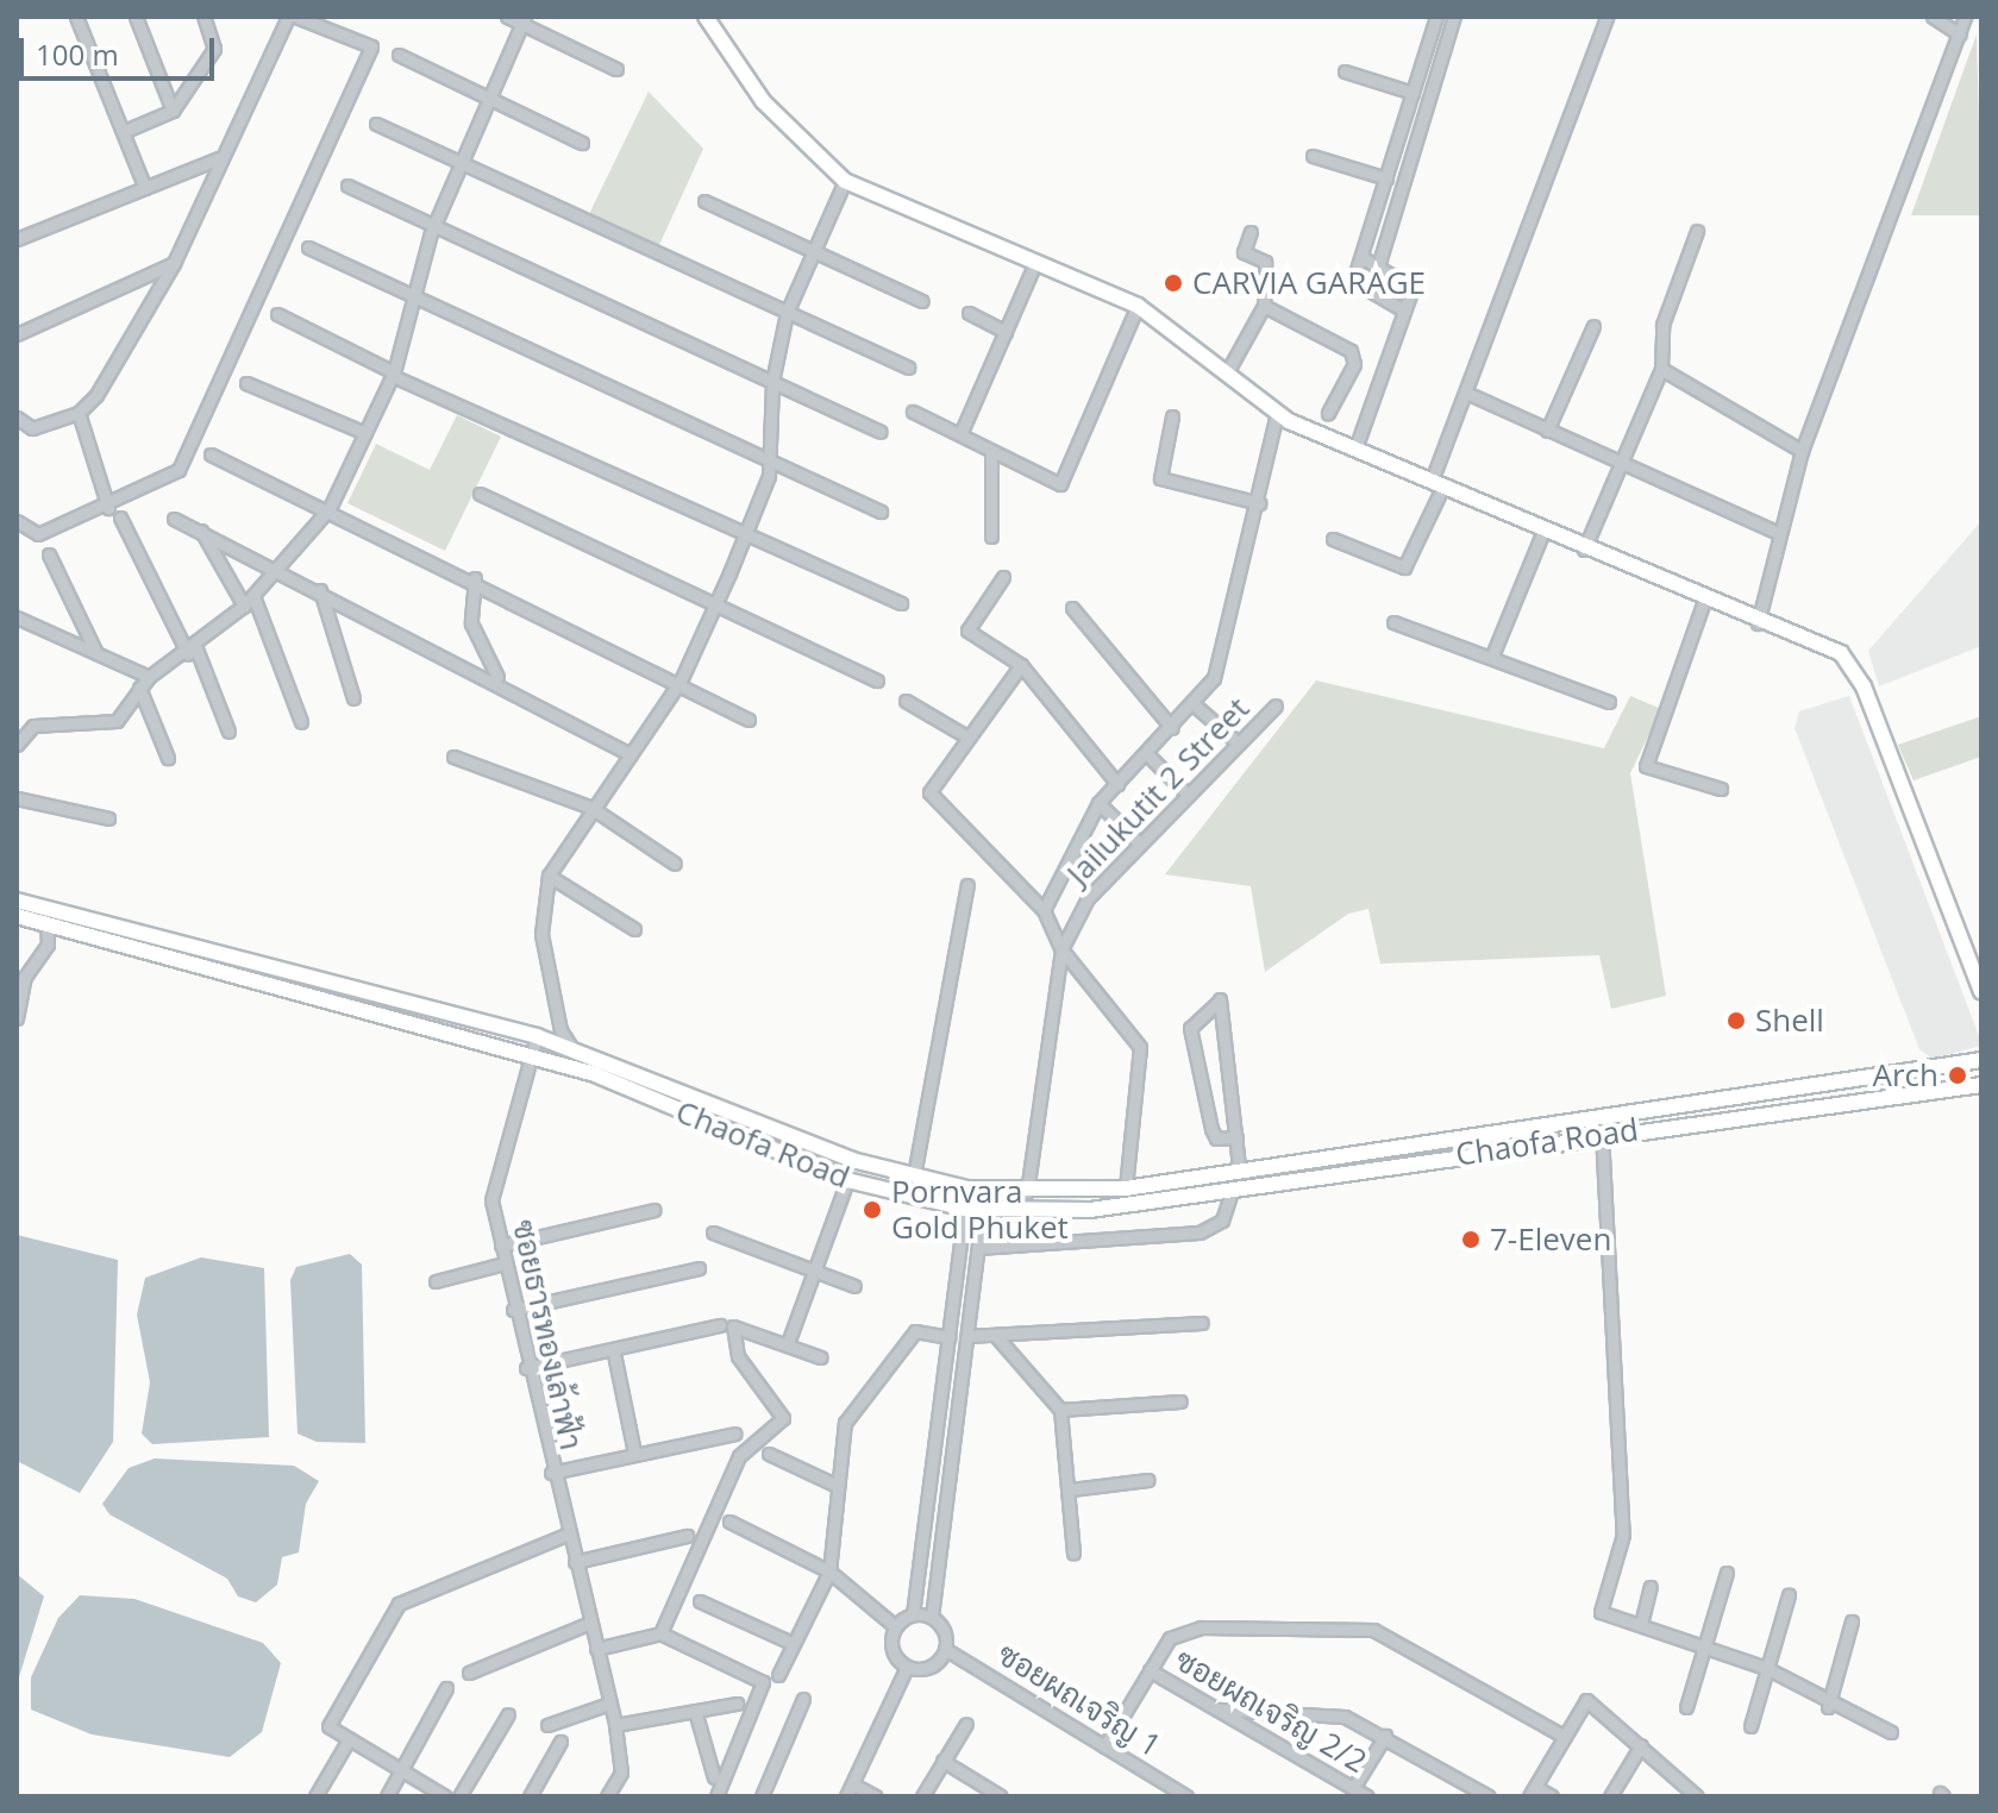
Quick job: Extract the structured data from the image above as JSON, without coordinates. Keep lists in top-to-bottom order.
{
  "streets": {
    "main road": ["Chaofa Road"],
    "street": [
      "Jailukutit 2 Street",
      "ซอยธารทองเล้าฟ้า",
      "ซอยผถเจริญ 1",
      "ซอยผถเจริญ 2/2"
    ]
  },
  "crossings": [
    ["Jailukutit 2 Street", "Chaofa Road"],
    ["Chaofa Road", "ซอยธารทองเล้าฟ้า"]
  ],
  "places": [
    "CARVIA GARAGE",
    "Shell",
    "Arch",
    "Pornvara Gold Phuket",
    "7-Eleven"
  ],
  "scale_bar": "100 m"
}
